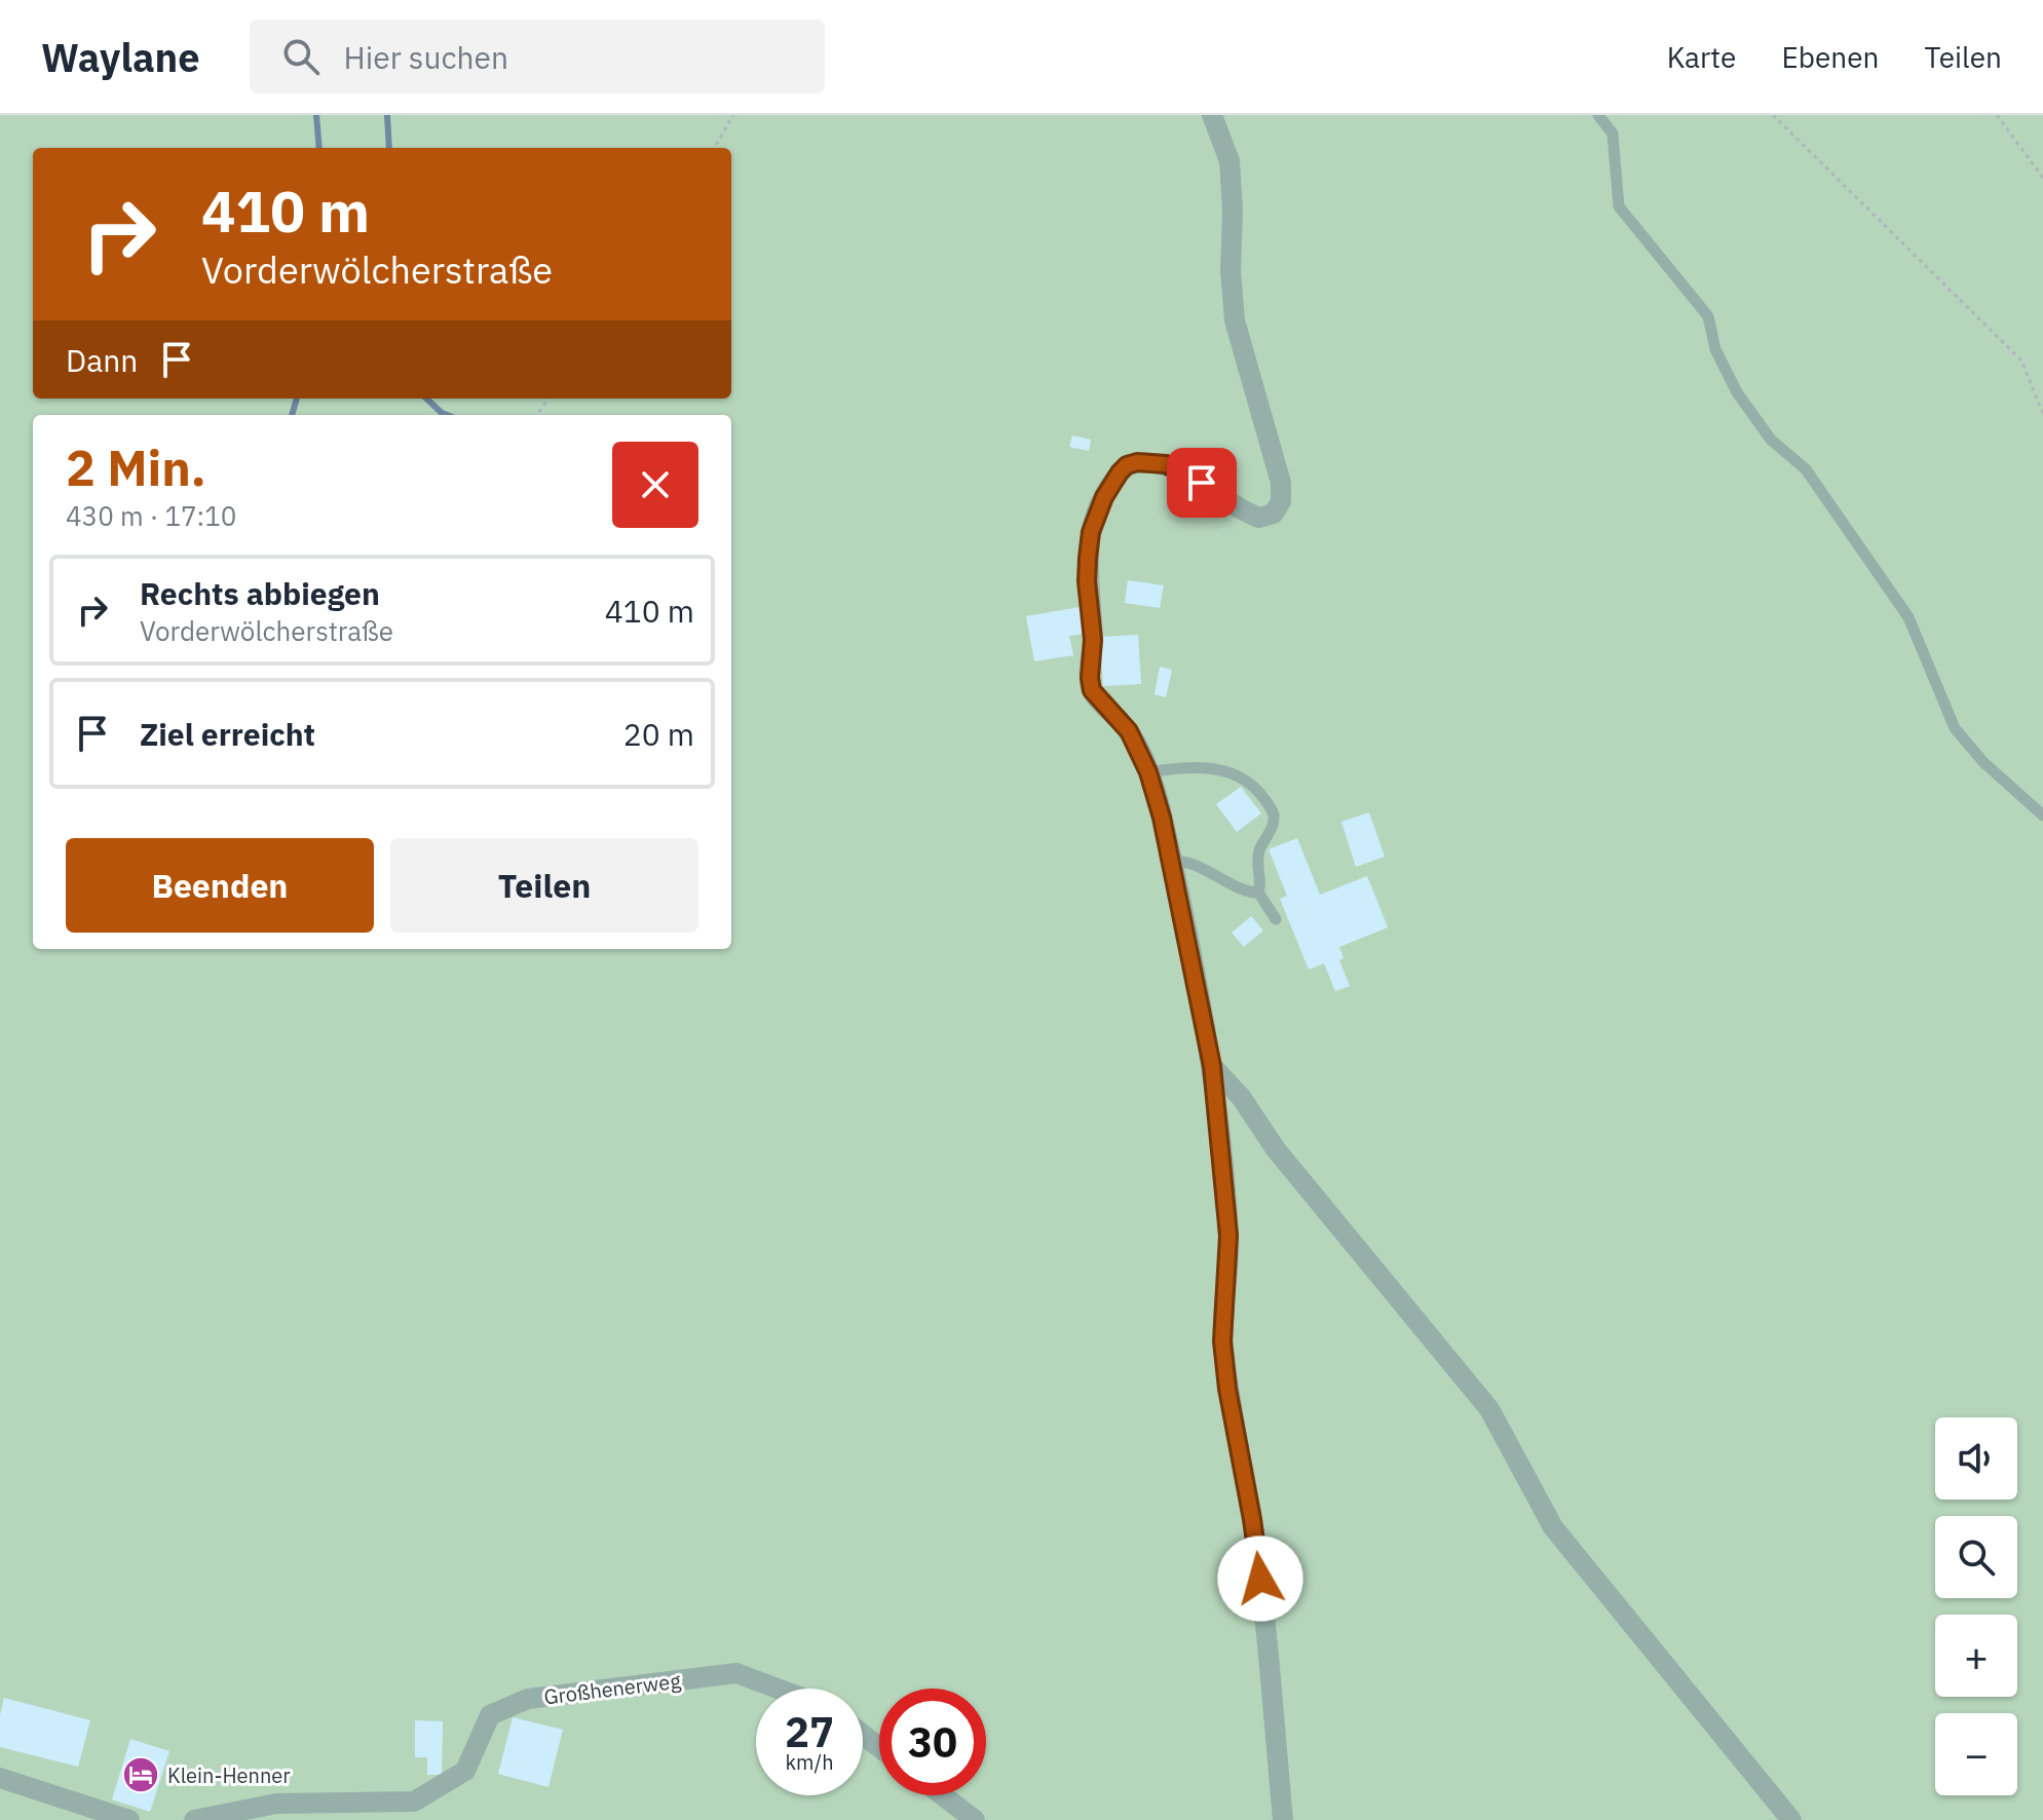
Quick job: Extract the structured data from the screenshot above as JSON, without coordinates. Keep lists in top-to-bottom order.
{
  "streets": {
    "street": ["Großhenerweg"]
  },
  "places": {
    "hotel": ["Klein-Henner"]
  },
  "page": {
    "header": "Waylane",
    "search": "Hier suchen",
    "nav": ["Karte", "Ebenen", "Teilen"],
    "turn": ["410 m", "Vorderwölcherstraße"],
    "then": "Dann",
    "heading": ["2 Min.", "430 m · 17:10"],
    "list": [
      {
        "name": "Rechts abbiegen",
        "note": "Vorderwölcherstraße",
        "value": "410 m"
      },
      {
        "name": "Ziel erreicht",
        "value": "20 m"
      }
    ],
    "buttons": ["Beenden", "Teilen"],
    "map_buttons": ["+", "−"],
    "speed": "27 km/h",
    "limit": "30"
  }
}
